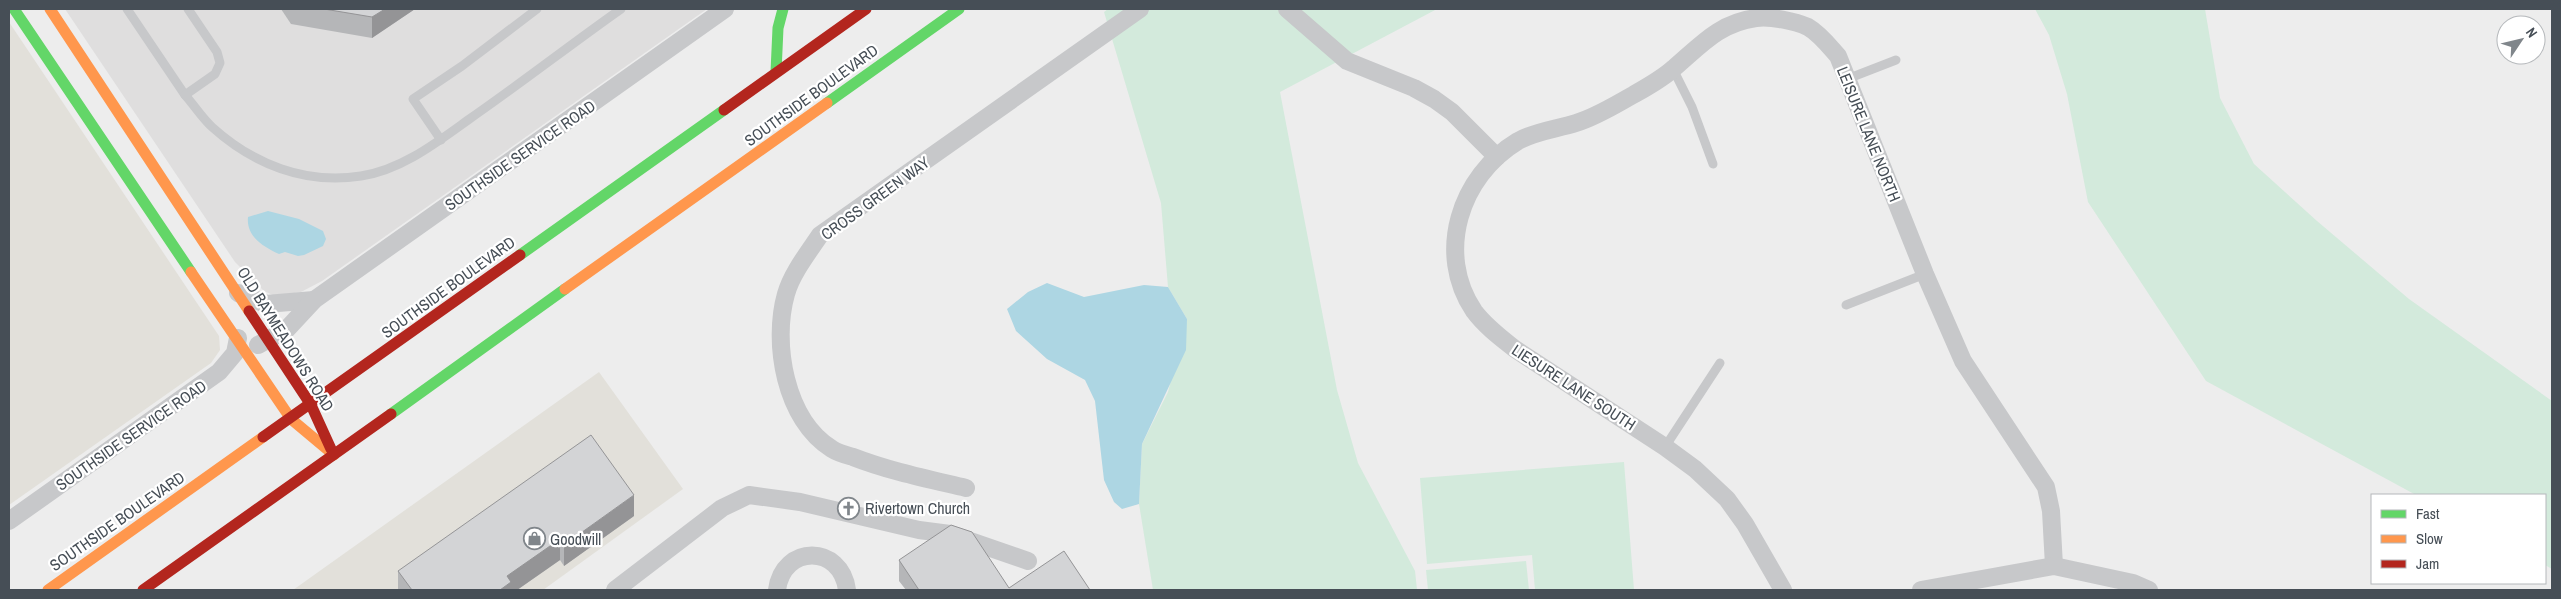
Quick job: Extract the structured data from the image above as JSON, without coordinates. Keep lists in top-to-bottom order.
{
  "streets": {
    "main road": ["SOUTHSIDE BOULEVARD", "OLD BAYMEADOWS ROAD"],
    "street": [
      "LEISURE LANE NORTH",
      "SOUTHSIDE SERVICE ROAD",
      "CROSS GREEN WAY",
      "LIESURE LANE SOUTH"
    ]
  },
  "crossings": [
    ["SOUTHSIDE BOULEVARD", "OLD BAYMEADOWS ROAD"],
    ["LEISURE LANE NORTH", "LIESURE LANE SOUTH"],
    ["SOUTHSIDE SERVICE ROAD", "OLD BAYMEADOWS ROAD"]
  ],
  "places": {
    "church": ["Rivertown Church"],
    "shop": ["Goodwill"]
  },
  "legend": ["Fast", "Slow", "Jam"],
  "north": "top right"
}
